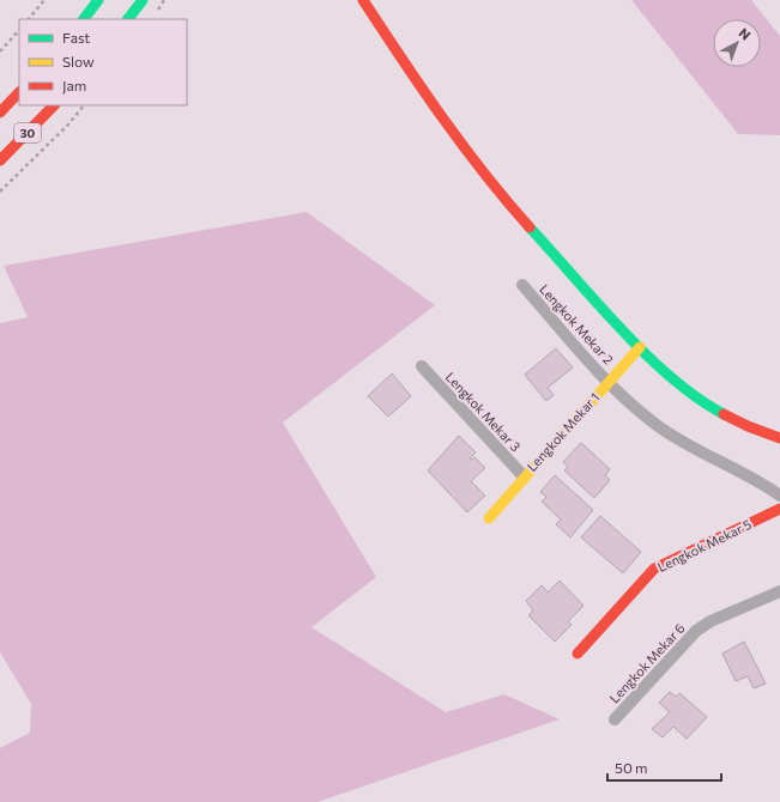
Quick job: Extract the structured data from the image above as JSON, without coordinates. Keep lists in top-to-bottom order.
{
  "streets": {
    "street": [
      "30",
      "Lengkok Mekar 2",
      "Lengkok Mekar 3",
      "Lengkok Mekar 1",
      "Lengkok Mekar 5",
      "Lengkok Mekar 6"
    ]
  },
  "crossings": [
    ["Lengkok Mekar 2", "Lengkok Mekar 1"],
    ["Lengkok Mekar 3", "Lengkok Mekar 1"]
  ],
  "legend": ["Fast", "Slow", "Jam"],
  "scale_bar": "50 m",
  "north": "top right"
}
